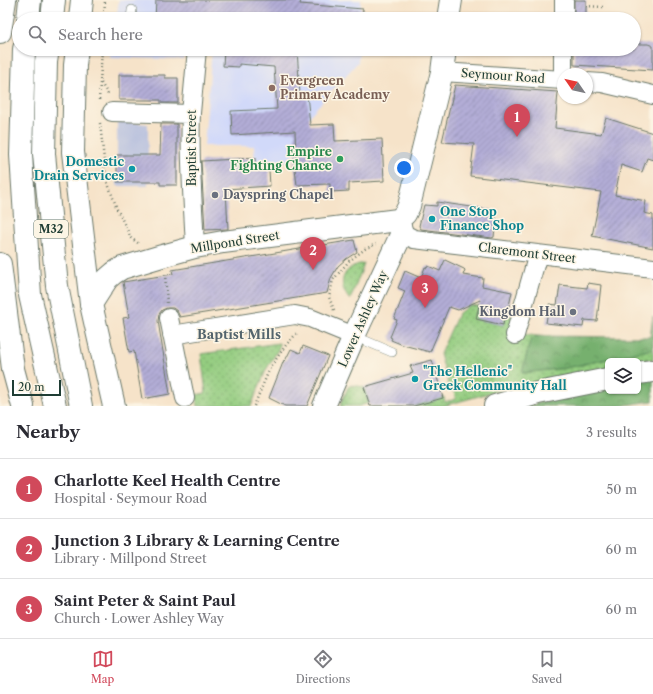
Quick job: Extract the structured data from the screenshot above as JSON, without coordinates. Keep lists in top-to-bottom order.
{
  "streets": {
    "main road": ["M32", "Millpond Street", "Lower Ashley Way"],
    "street": ["Seymour Road", "Baptist Street", "Claremont Street"]
  },
  "crossings": [
    ["Seymour Road", "Lower Ashley Way"],
    ["Baptist Street", "Millpond Street"],
    ["M32", "Millpond Street"],
    ["Millpond Street", "Claremont Street"],
    ["Millpond Street", "Lower Ashley Way"],
    ["Claremont Street", "Lower Ashley Way"]
  ],
  "districts": ["Baptist Mills"],
  "places": [
    "Evergreen Primary Academy",
    "Empire Fighting Chance",
    "Domestic Drain Services",
    "Dayspring Chapel",
    "One Stop Finance Shop",
    "Kingdom Hall",
    "\"The Hellenic\" Greek Community Hall"
  ],
  "scale_bar": "20 m",
  "north": "top left",
  "page": {
    "search": "Search here",
    "pins": ["1", "2", "3"],
    "scale": "20 m",
    "heading": ["Nearby", "3 results"],
    "list": [
      {
        "mark": "1",
        "name": "Charlotte Keel Health Centre",
        "note": "Hospital · Seymour Road",
        "value": "50 m"
      },
      {
        "mark": "2",
        "name": "Junction 3 Library & Learning Centre",
        "note": "Library · Millpond Street",
        "value": "60 m"
      },
      {
        "mark": "3",
        "name": "Saint Peter & Saint Paul",
        "note": "Church · Lower Ashley Way",
        "value": "60 m"
      }
    ],
    "nav": ["Map", "Directions", "Saved"]
  }
}
